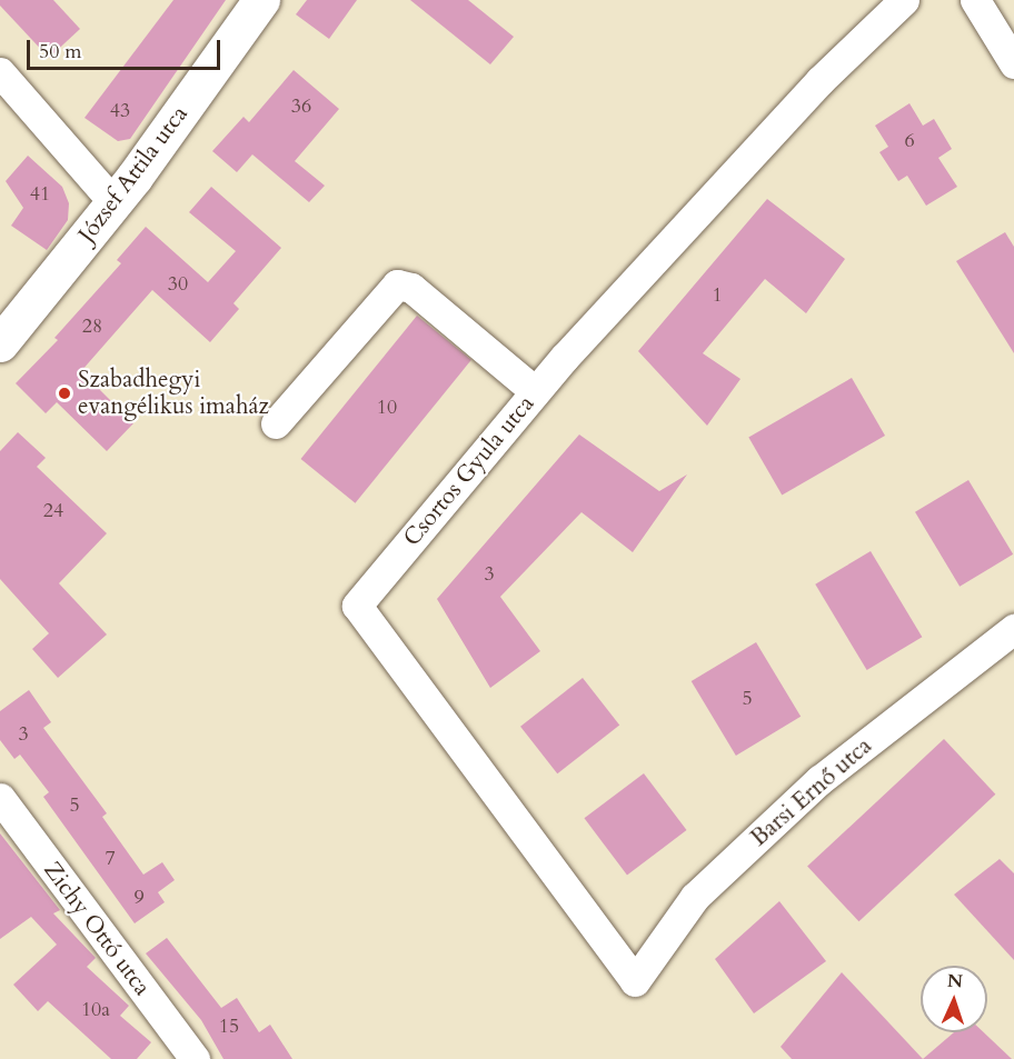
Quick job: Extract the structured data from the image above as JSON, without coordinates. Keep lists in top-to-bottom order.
{
  "streets": {
    "street": [
      "József Attila utca",
      "Csortos Gyula utca",
      "Barsi Ernő utca",
      "Zichy Ottó utca"
    ]
  },
  "crossings": [
    ["Csortos Gyula utca", "Barsi Ernő utca"]
  ],
  "places": ["Szabadhegyi evangélikus imaház"],
  "house_numbers": [
    "36",
    "43",
    "6",
    "41",
    "30",
    "1",
    "28",
    "10",
    "24",
    "3",
    "5",
    "3",
    "5",
    "7",
    "9",
    "10a",
    "15"
  ],
  "scale_bar": "50 m",
  "north": "top"
}
